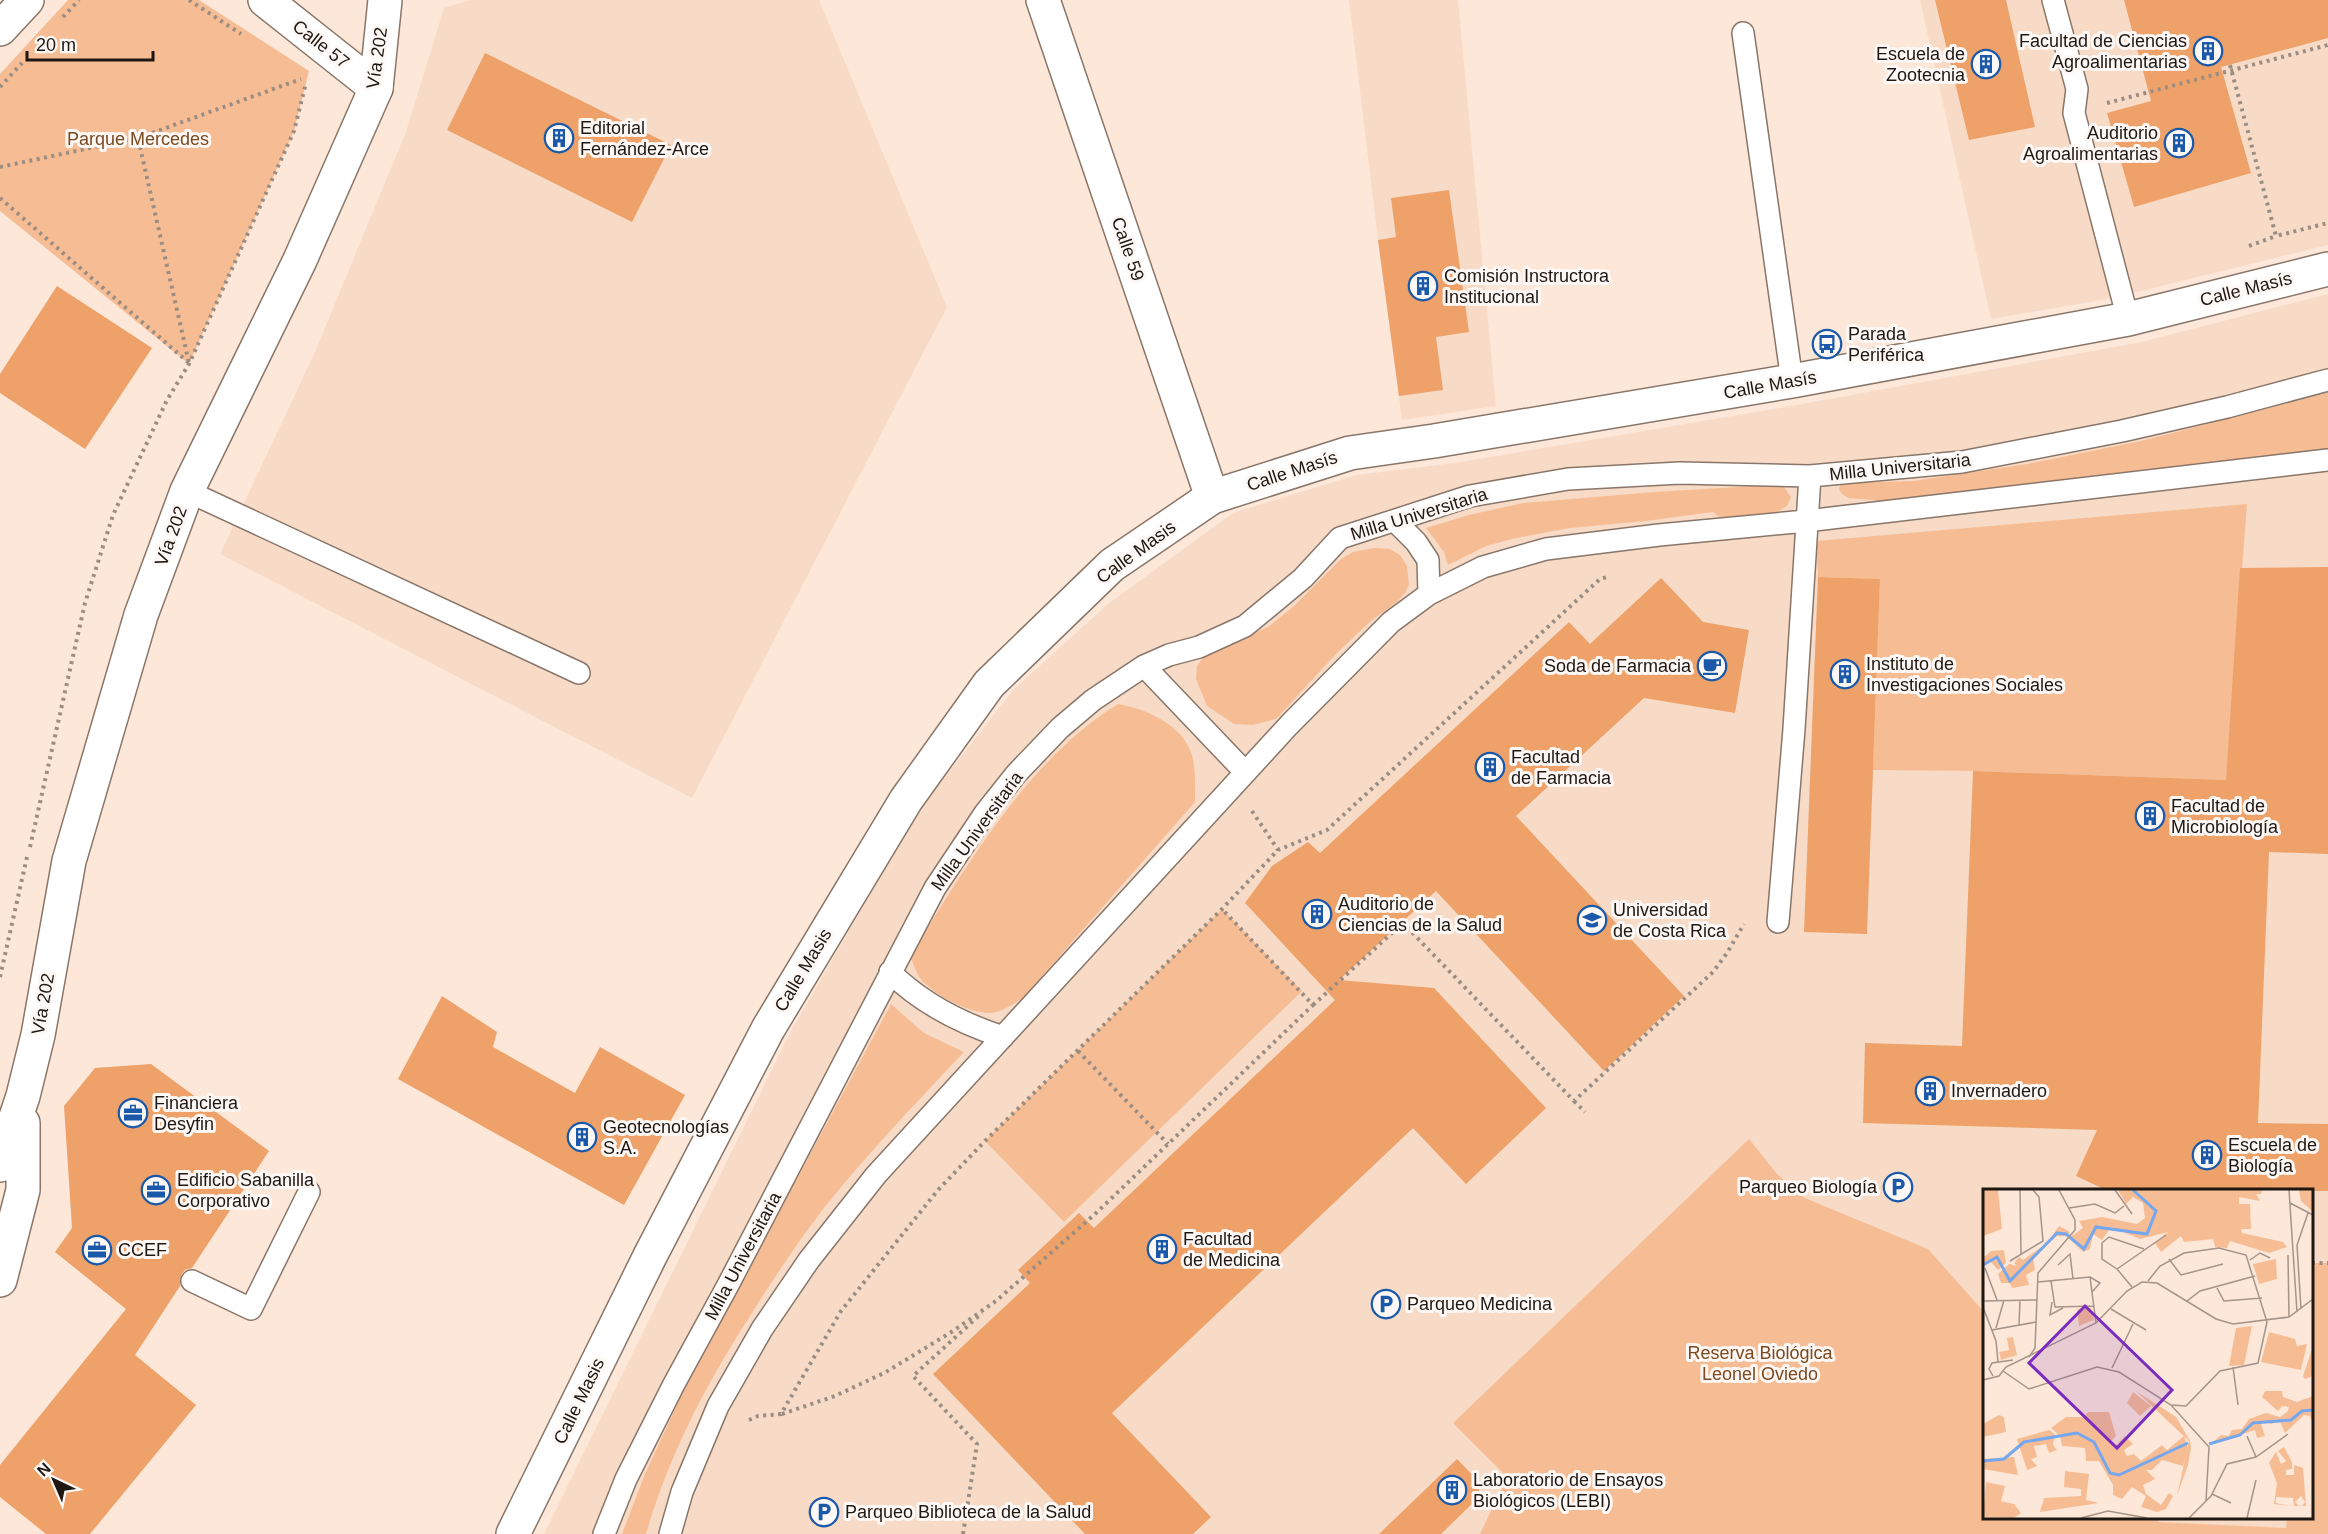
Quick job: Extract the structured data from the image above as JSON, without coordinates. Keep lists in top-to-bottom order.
{
  "streets": {
    "street": [
      "Calle 57",
      "Vía 202",
      "Calle 59",
      "Calle Masís",
      "Calle Masis"
    ],
    "lane": ["Milla Universitaria"]
  },
  "crossings": [
    ["Calle 57", "Vía 202"],
    ["Calle 59", "Calle Masís"],
    ["Calle 59", "Calle Masis"],
    ["Calle Masís", "Calle Masis"]
  ],
  "parks": ["Parque Mercedes", "Reserva Biológica Leonel Oviedo"],
  "places": {
    "building": [
      "Facultad de Ciencias Agroalimentarias",
      "Escuela de Zootecnia",
      "Editorial Fernández-Arce",
      "Auditorio Agroalimentarias",
      "Comisión Instructora Institucional",
      "Instituto de Investigaciones Sociales",
      "Facultad de Farmacia",
      "Facultad de Microbiología",
      "Auditorio de Ciencias de la Salud",
      "Invernadero",
      "Geotecnologías S.A.",
      "Escuela de Biología",
      "Facultad de Medicina",
      "Laboratorio de Ensayos Biológicos (LEBI)"
    ],
    "bus stop": ["Parada Periférica"],
    "cafe": ["Soda de Farmacia"],
    "school or university": ["Universidad de Costa Rica"],
    "office": ["Financiera Desyfin", "Edificio Sabanilla Corporativo", "CCEF"],
    "parking": ["Parqueo Biología", "Parqueo Medicina", "Parqueo Biblioteca de la Salud"]
  },
  "scale_bar": "20 m",
  "north": "top left"
}
